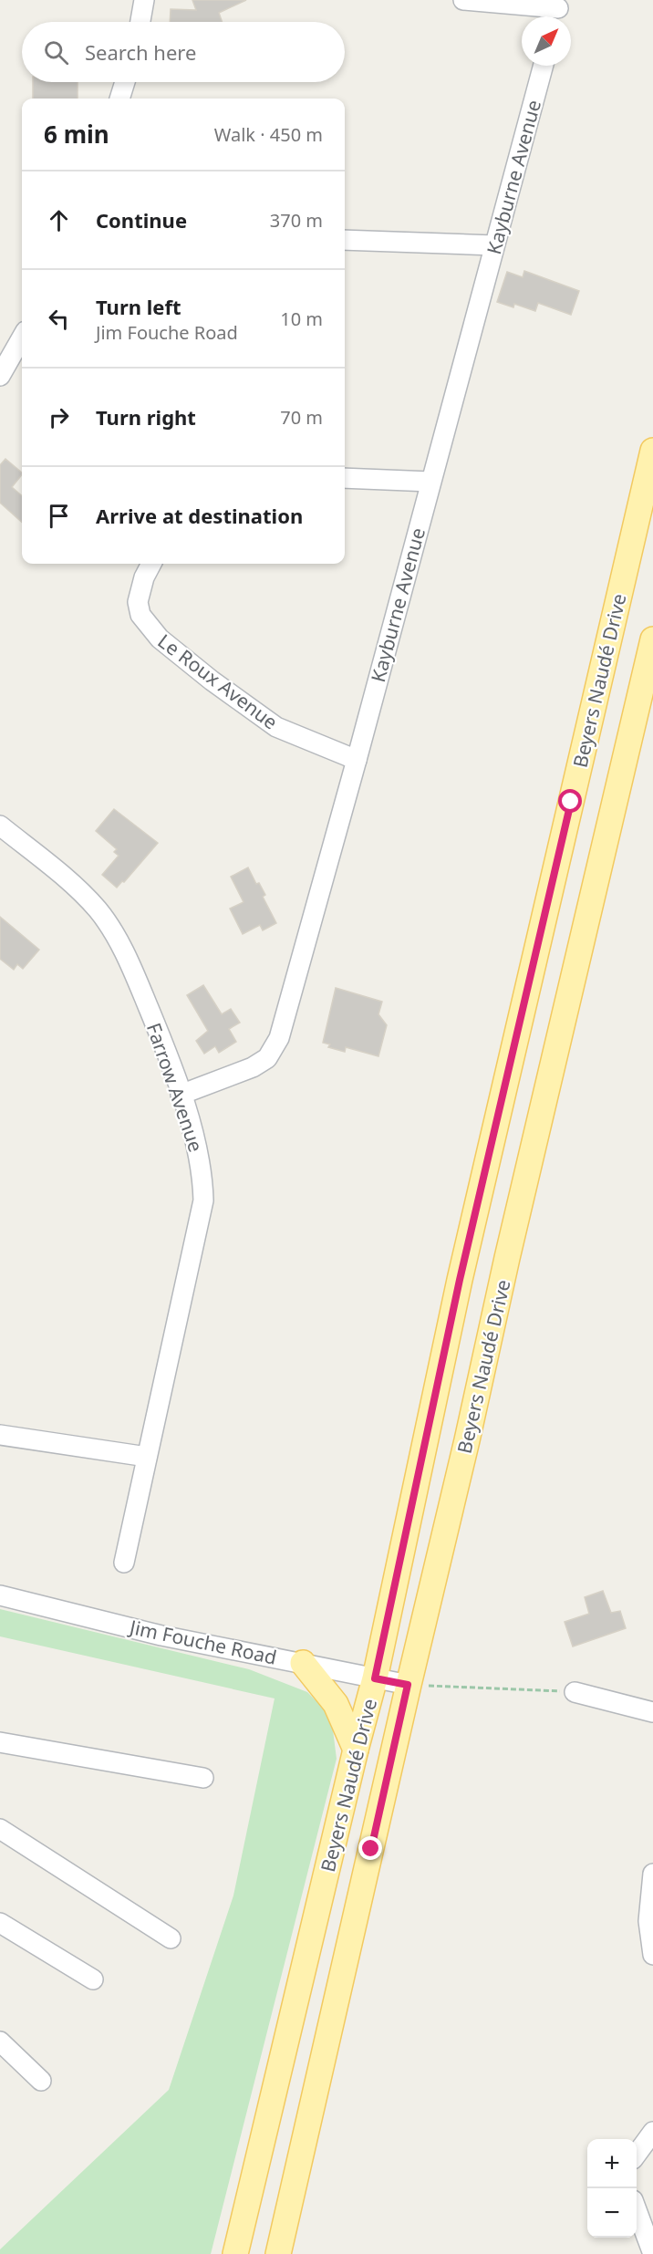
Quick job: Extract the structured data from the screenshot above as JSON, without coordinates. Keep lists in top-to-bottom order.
{
  "streets": {
    "main road": ["Beyers Naudé Drive"],
    "street": [
      "Kayburne Avenue",
      "Le Roux Avenue",
      "Farrow Avenue",
      "Jim Fouche Road"
    ]
  },
  "crossings": [
    ["Kayburne Avenue", "Le Roux Avenue"],
    ["Kayburne Avenue", "Farrow Avenue"],
    ["Beyers Naudé Drive", "Jim Fouche Road"]
  ],
  "north": "top right",
  "page": {
    "search": "Search here",
    "heading": ["6 min", "Walk · 450 m"],
    "list": [
      ["Continue", "370 m"],
      ["Turn left", "Jim Fouche Road", "10 m"],
      ["Turn right", "70 m"],
      "Arrive at destination"
    ],
    "map_buttons": ["+", "−"]
  }
}
